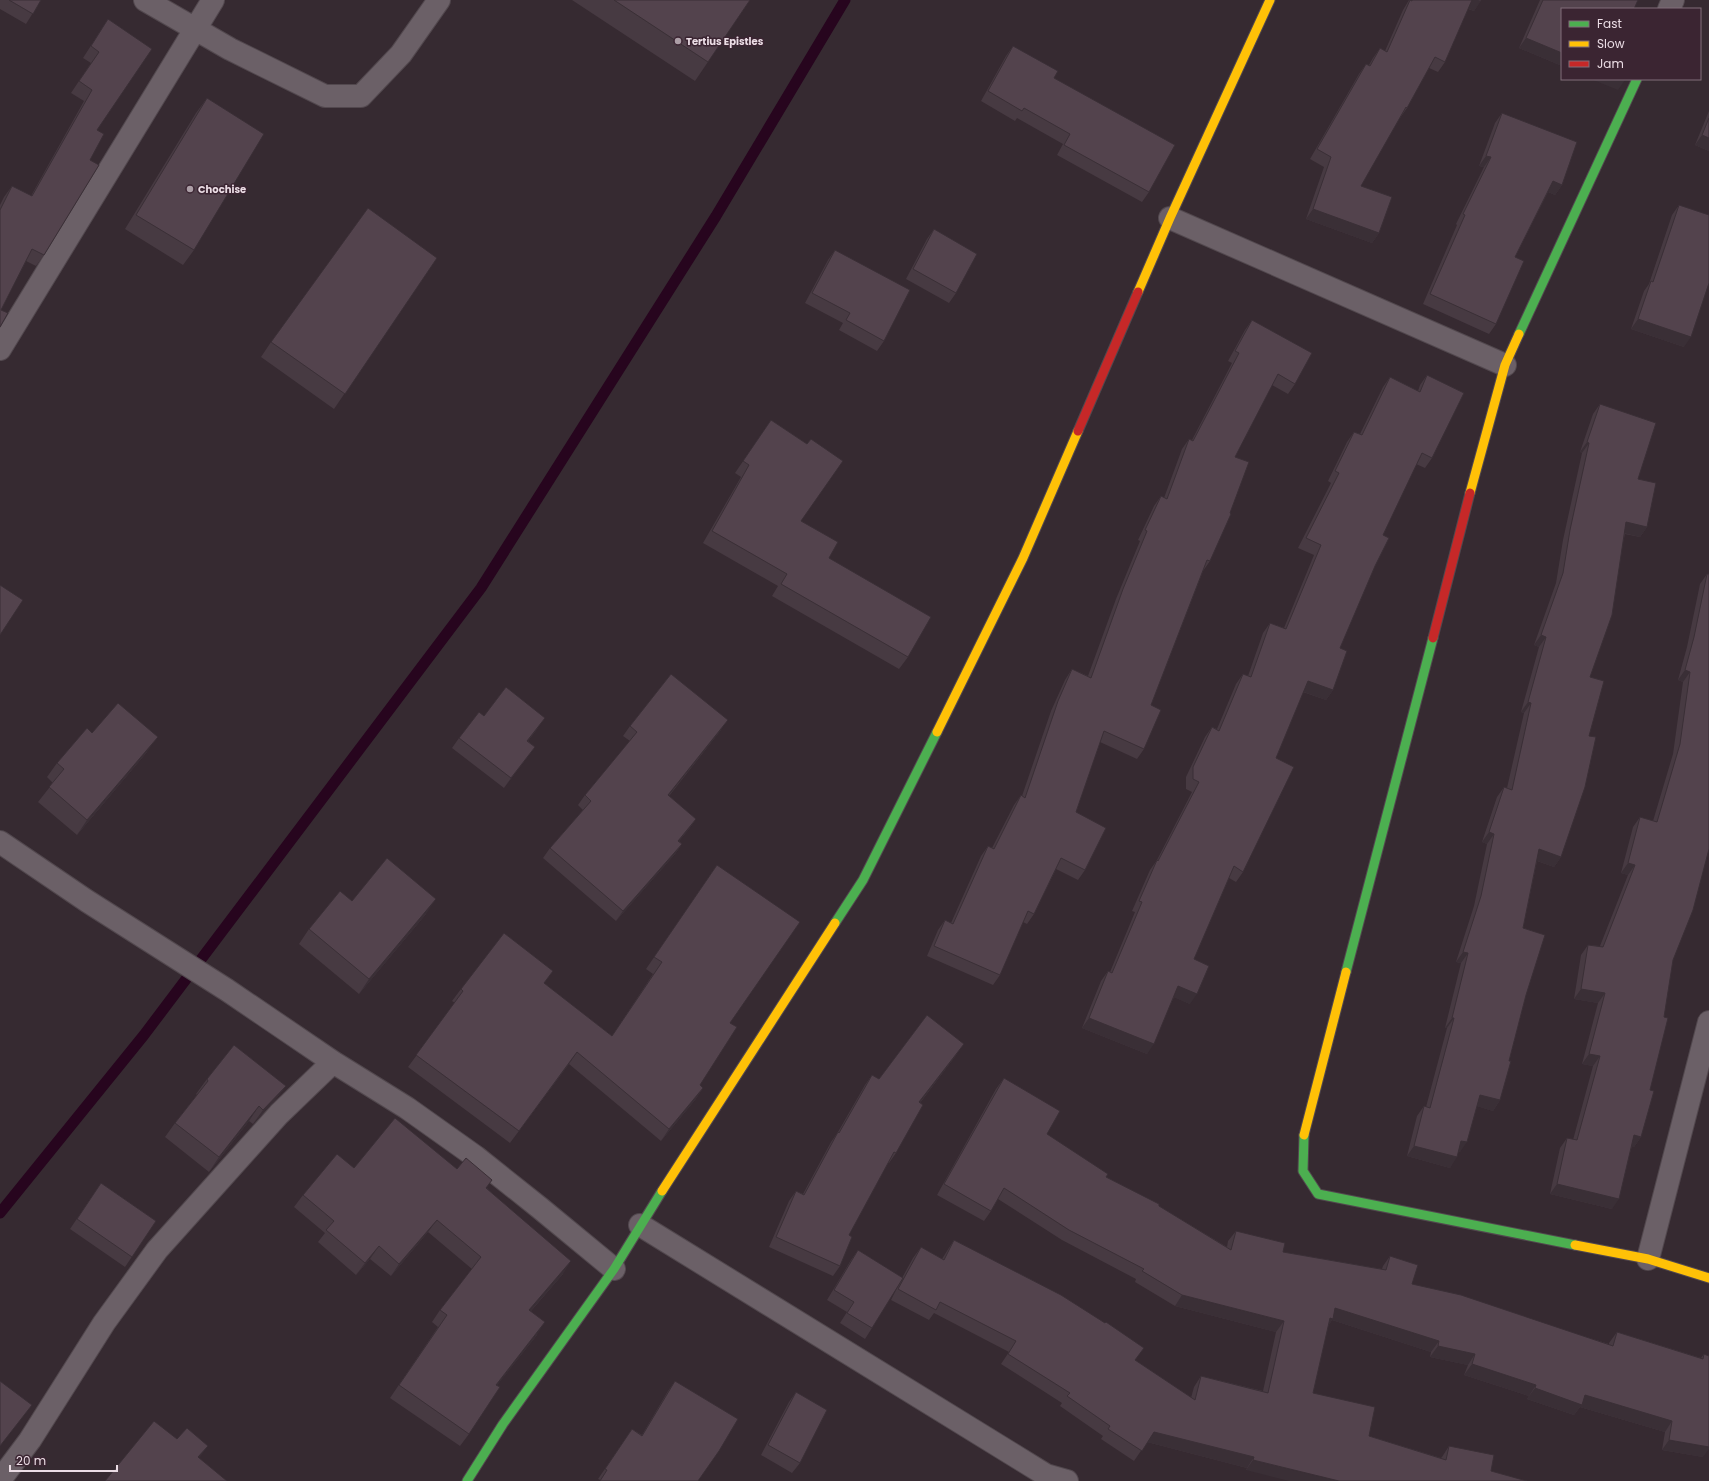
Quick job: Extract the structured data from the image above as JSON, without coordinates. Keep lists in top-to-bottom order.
{
  "places": ["Tertius Epistles", "Chochise"],
  "legend": ["Fast", "Slow", "Jam"],
  "scale_bar": "20 m"
}
